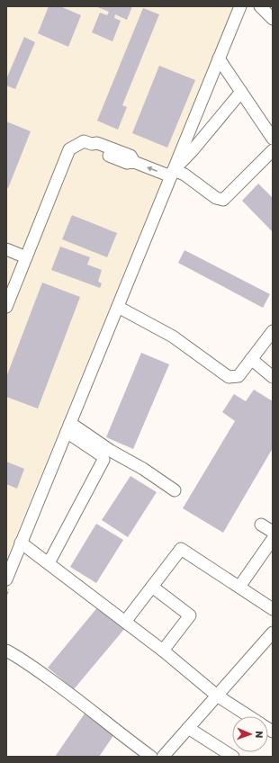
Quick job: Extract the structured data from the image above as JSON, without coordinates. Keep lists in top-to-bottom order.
{
  "north": "right"
}
